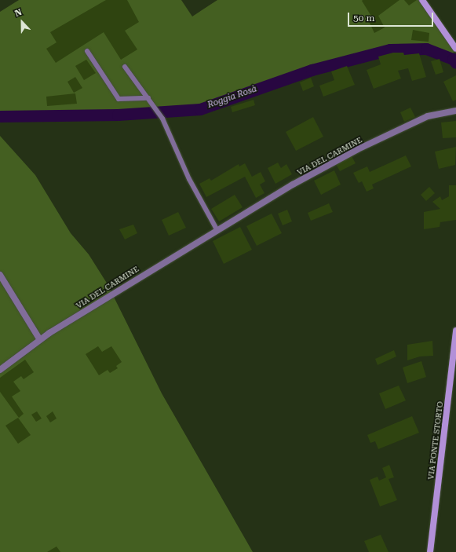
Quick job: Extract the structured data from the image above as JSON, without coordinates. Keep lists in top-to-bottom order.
{
  "streets": {
    "street": ["VIA DEL CARMINE", "VIA PONTE STORTO"]
  },
  "water": ["Roggia Rosà"],
  "scale_bar": "50 m",
  "north": "top"
}
